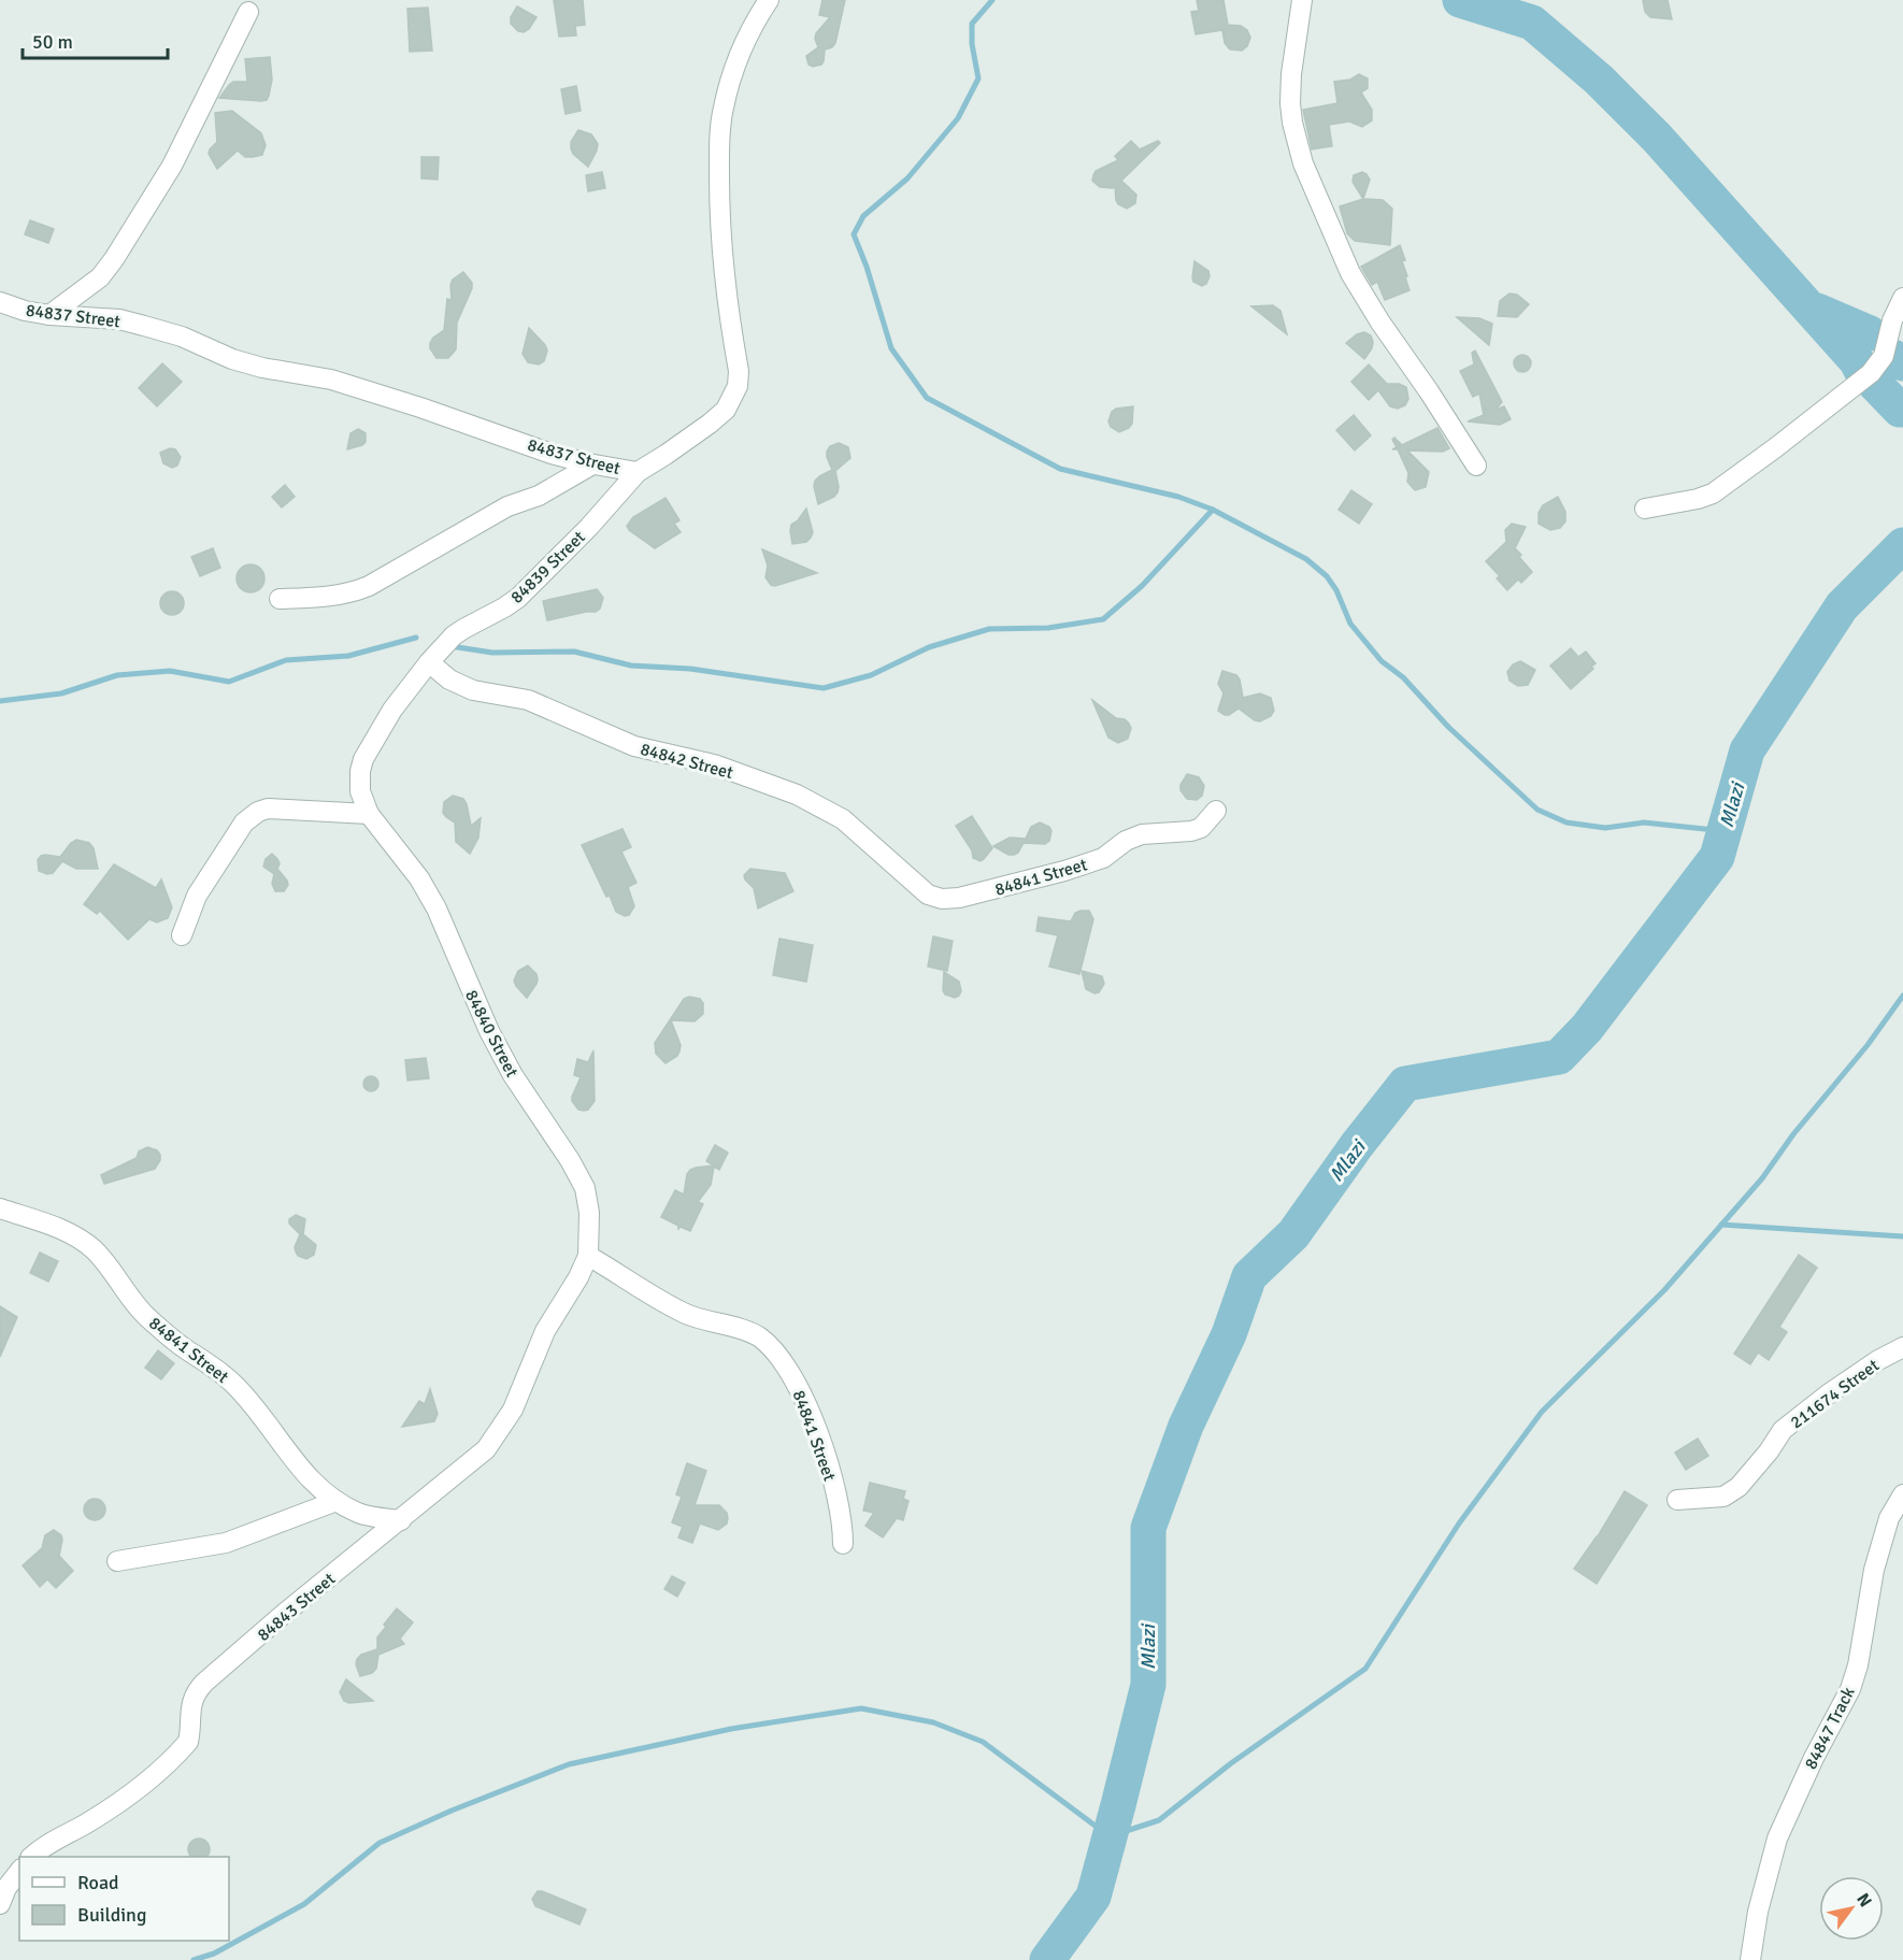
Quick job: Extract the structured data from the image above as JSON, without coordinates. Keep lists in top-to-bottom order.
{
  "streets": {
    "street": [
      "84837 Street",
      "84839 Street",
      "84842 Street",
      "84841 Street",
      "84840 Street",
      "211674 Street",
      "84843 Street",
      "84847 Track"
    ]
  },
  "crossings": [
    ["84837 Street", "84839 Street"],
    ["84839 Street", "84842 Street"],
    ["84839 Street", "84840 Street"],
    ["84842 Street", "84841 Street"],
    ["84841 Street", "84840 Street"],
    ["84841 Street", "84843 Street"],
    ["84840 Street", "84843 Street"]
  ],
  "water": ["Mlazi"],
  "legend": ["Road", "Building"],
  "scale_bar": "50 m",
  "north": "top right"
}
